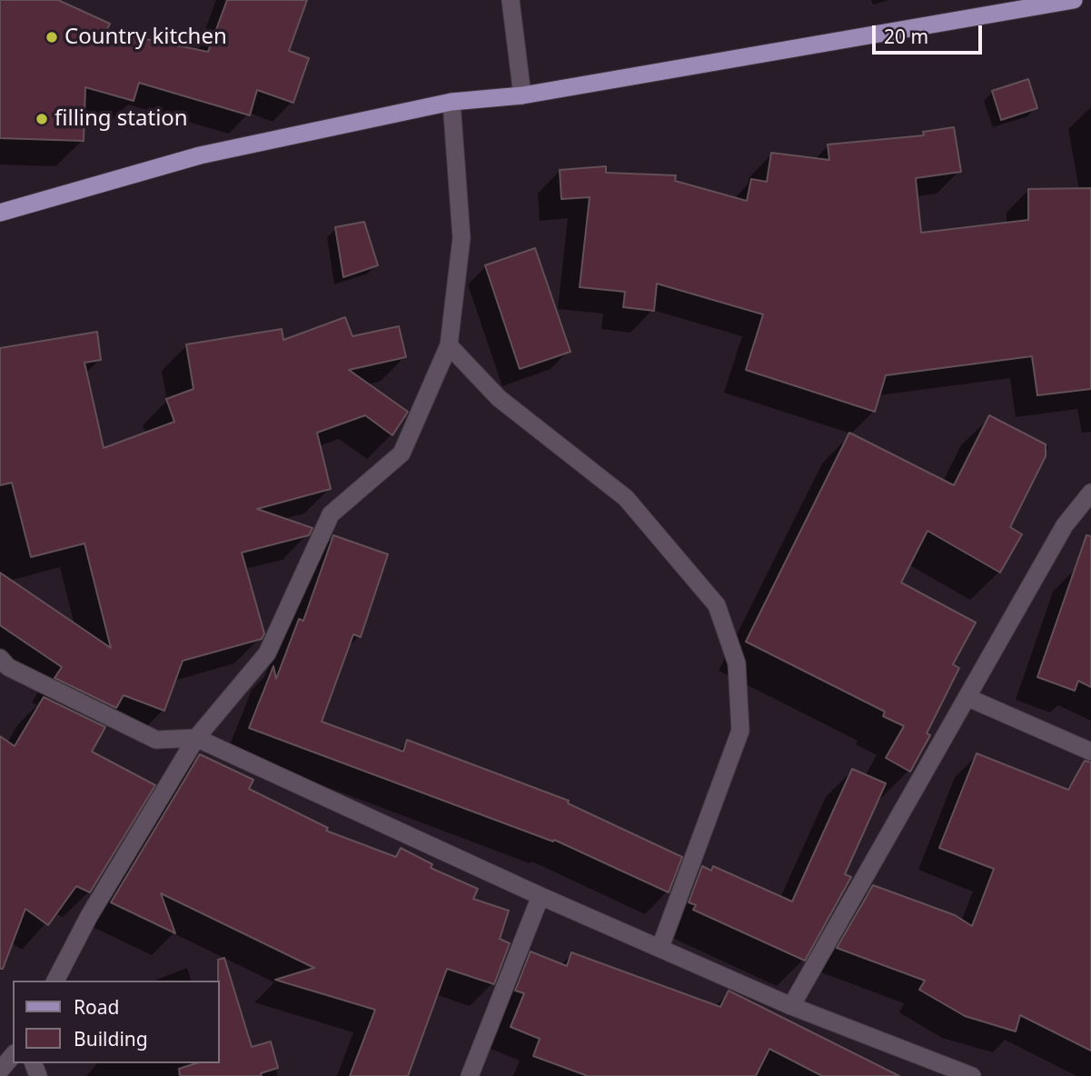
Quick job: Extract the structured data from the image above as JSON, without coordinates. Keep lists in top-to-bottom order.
{
  "places": ["Country kitchen", "filling station"],
  "legend": ["Road", "Building"],
  "scale_bar": "20 m"
}
